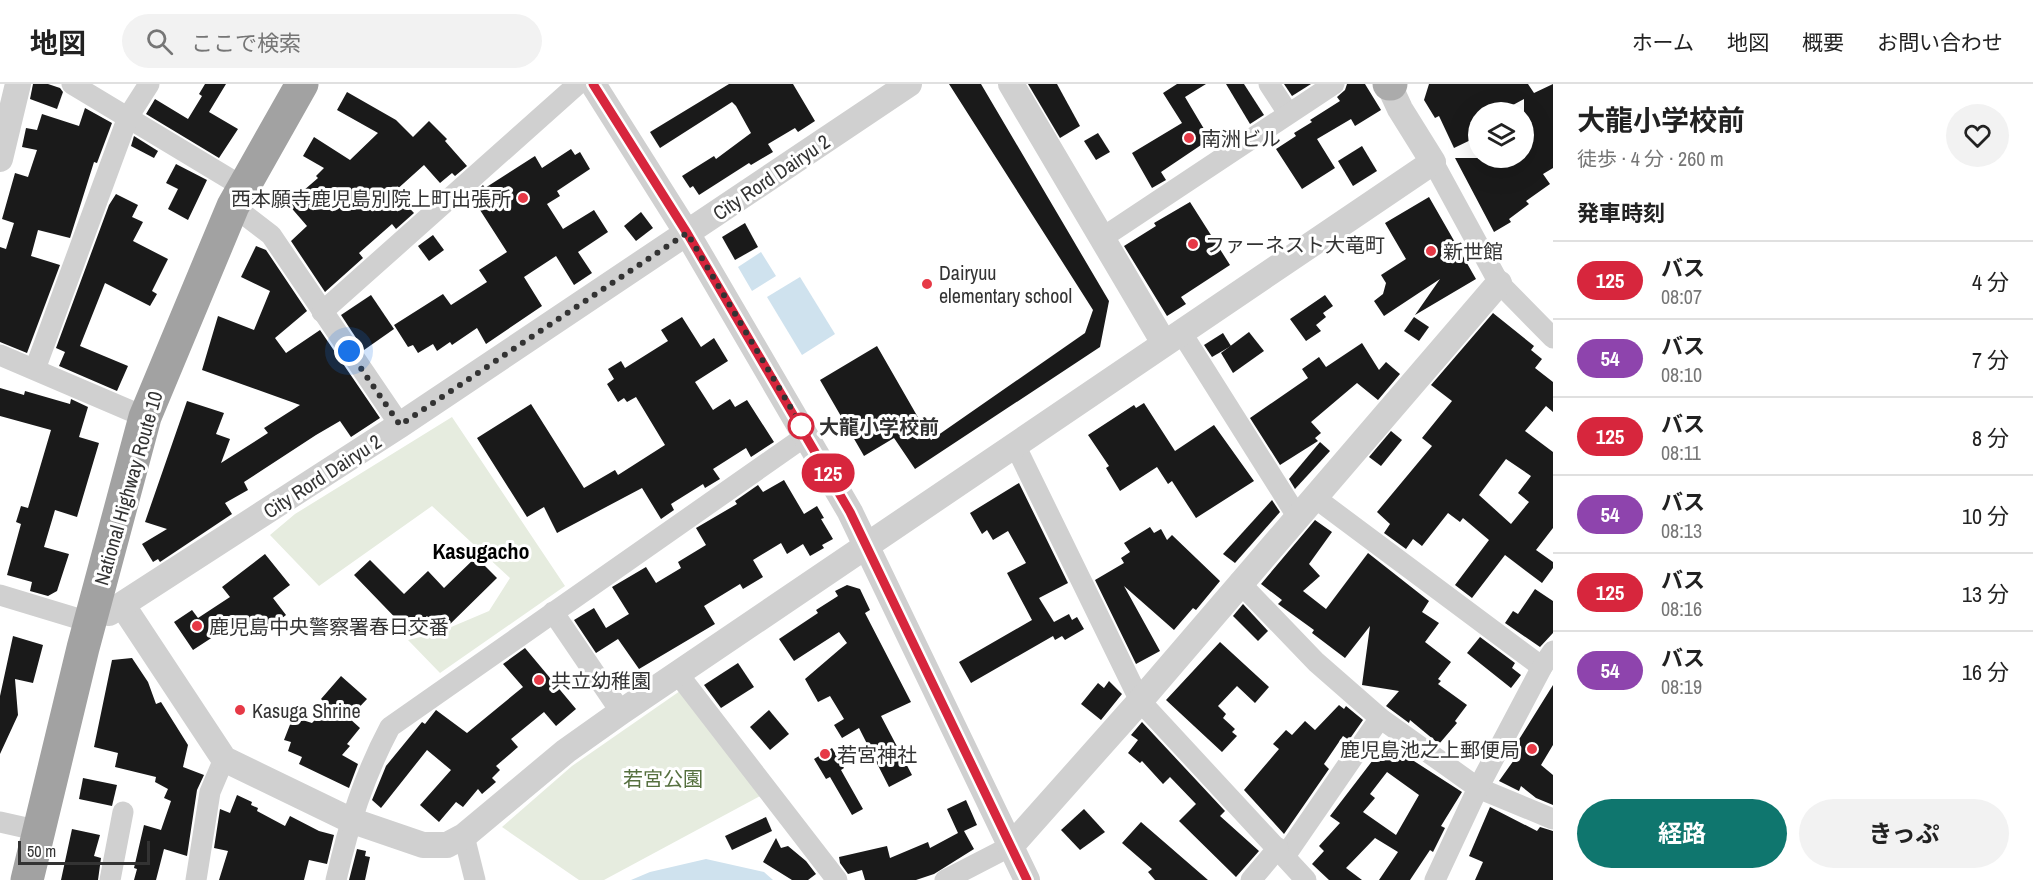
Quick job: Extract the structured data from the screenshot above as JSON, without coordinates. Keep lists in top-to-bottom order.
{
  "streets": {
    "highway": ["National Highway Route 10"],
    "street": ["City Rord Dairyu 2"]
  },
  "crossings": [
    ["City Rord Dairyu 2", "National Highway Route 10"]
  ],
  "districts": ["Kasugacho"],
  "parks": ["若宮公園"],
  "places": [
    "南洲ビル",
    "西本願寺鹿児島別院上町出張所",
    "ファーネスト大竜町",
    "新世館",
    "Dairyuu elementary school",
    "大龍小学校前",
    "鹿児島中央警察署春日交番",
    "共立幼稚園",
    "Kasuga Shrine",
    "鹿児島池之上郵便局",
    "若宮神社"
  ],
  "lines": ["bus line 125"],
  "scale_bar": "50 m",
  "page": {
    "header": "地図",
    "search": "ここで検索",
    "nav": [
      "ホーム",
      "地図",
      "概要",
      "お問い合わせ"
    ],
    "on_map": "125",
    "heading": [
      ["大龍小学校前", "徒歩 · 4 分 · 260 m"],
      "発車時刻"
    ],
    "list": [
      {
        "mark": "125",
        "name": "バス",
        "note": "08:07",
        "value": "4 分"
      },
      {
        "mark": "54",
        "name": "バス",
        "note": "08:10",
        "value": "7 分"
      },
      {
        "mark": "125",
        "name": "バス",
        "note": "08:11",
        "value": "8 分"
      },
      {
        "mark": "54",
        "name": "バス",
        "note": "08:13",
        "value": "10 分"
      },
      {
        "mark": "125",
        "name": "バス",
        "note": "08:16",
        "value": "13 分"
      },
      {
        "mark": "54",
        "name": "バス",
        "note": "08:19",
        "value": "16 分"
      }
    ],
    "buttons": ["経路", "きっぷ"],
    "scale": "50 m"
  }
}
